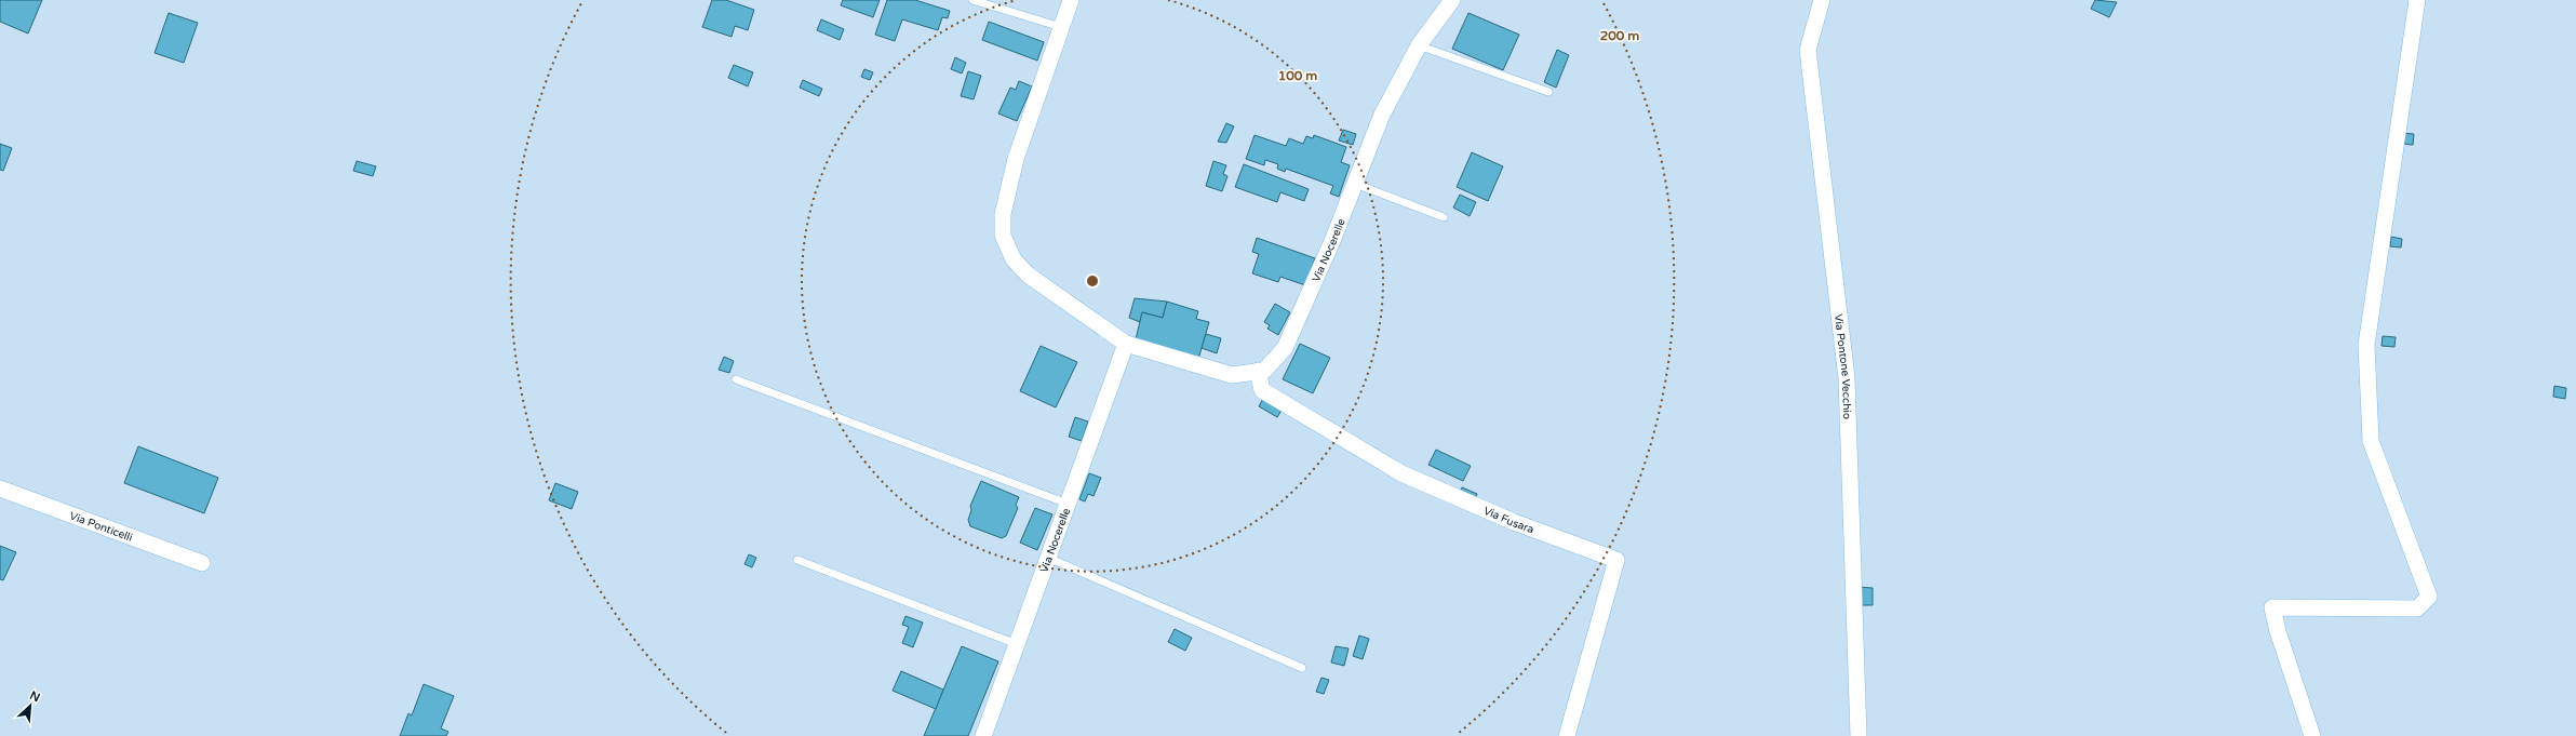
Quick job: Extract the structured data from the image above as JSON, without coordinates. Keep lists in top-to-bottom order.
{
  "streets": {
    "street": [
      "Via Nocerelle",
      "Via Pontone Vecchio",
      "Via Fusara",
      "Via Ponticelli"
    ]
  },
  "crossings": [
    ["Via Nocerelle", "Via Fusara"]
  ],
  "north": "top right",
  "rings": ["200 m", "100 m"]
}
